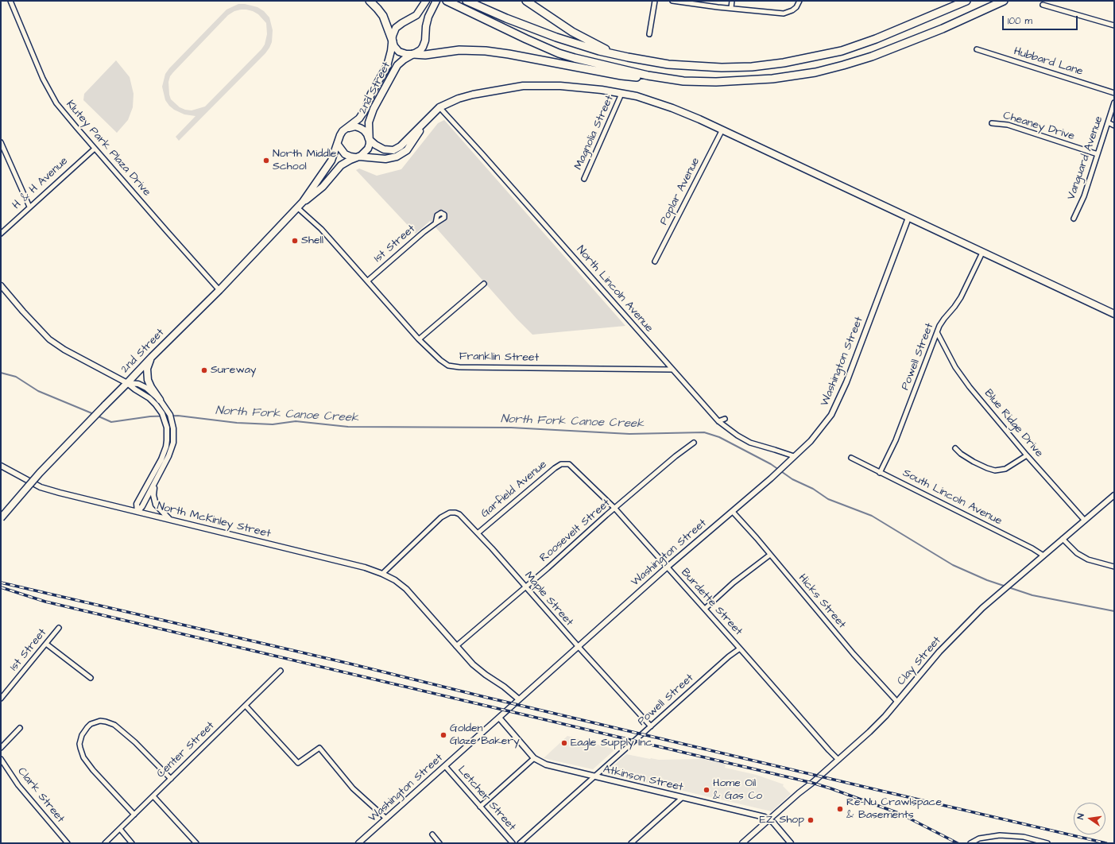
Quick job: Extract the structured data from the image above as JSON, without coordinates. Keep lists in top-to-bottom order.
{
  "streets": {
    "main road": ["2nd Street"],
    "street": [
      "Hubbard Lane",
      "Cheaney Drive",
      "Magnolia Street",
      "Klutey Park Plaza Drive",
      "Vanguard Avenue",
      "H & H Avenue",
      "Poplar Avenue",
      "1st Street",
      "North Lincoln Avenue",
      "Powell Street",
      "Franklin Street",
      "Washington Street",
      "Blue Ridge Drive",
      "Garfield Avenue",
      "South Lincoln Avenue",
      "North McKinley Street",
      "Roosevelt Street",
      "Maple Street",
      "Hicks Street",
      "Burdette Street",
      "Clay Street",
      "Center Street",
      "Atkinson Street",
      "Clark Street",
      "Letcher Street"
    ]
  },
  "crossings": [
    ["2nd Street", "Klutey Park Plaza Drive"],
    ["2nd Street", "Franklin Street"],
    ["Cheaney Drive", "Vanguard Avenue"],
    ["Klutey Park Plaza Drive", "H & H Avenue"],
    ["1st Street", "Franklin Street"],
    ["North Lincoln Avenue", "Franklin Street"],
    ["North Lincoln Avenue", "Washington Street"],
    ["Powell Street", "Blue Ridge Drive"],
    ["Powell Street", "South Lincoln Avenue"],
    ["Powell Street", "Maple Street"],
    ["Powell Street", "Burdette Street"],
    ["Powell Street", "Atkinson Street"],
    ["Washington Street", "North McKinley Street"],
    ["Washington Street", "Maple Street"],
    ["Washington Street", "Hicks Street"],
    ["Washington Street", "Burdette Street"],
    ["Washington Street", "Atkinson Street"],
    ["Washington Street", "Letcher Street"],
    ["Blue Ridge Drive", "Clay Street"],
    ["Garfield Avenue", "Maple Street"],
    ["Garfield Avenue", "Burdette Street"],
    ["South Lincoln Avenue", "Clay Street"],
    ["North McKinley Street", "Roosevelt Street"],
    ["North McKinley Street", "Maple Street"],
    ["Roosevelt Street", "Maple Street"],
    ["Roosevelt Street", "Burdette Street"],
    ["Hicks Street", "Clay Street"],
    ["Burdette Street", "Clay Street"],
    ["Clay Street", "Atkinson Street"]
  ],
  "water": ["North Fork Canoe Creek"],
  "places": [
    "North Middle School",
    "Shell",
    "Sureway",
    "Golden Glaze Bakery",
    "Eagle Supply Inc",
    "Home Oil & Gas Co",
    "Re-Nu Crawlspace & Basements",
    "EZ Shop"
  ],
  "scale_bar": "100 m",
  "north": "left"
}
